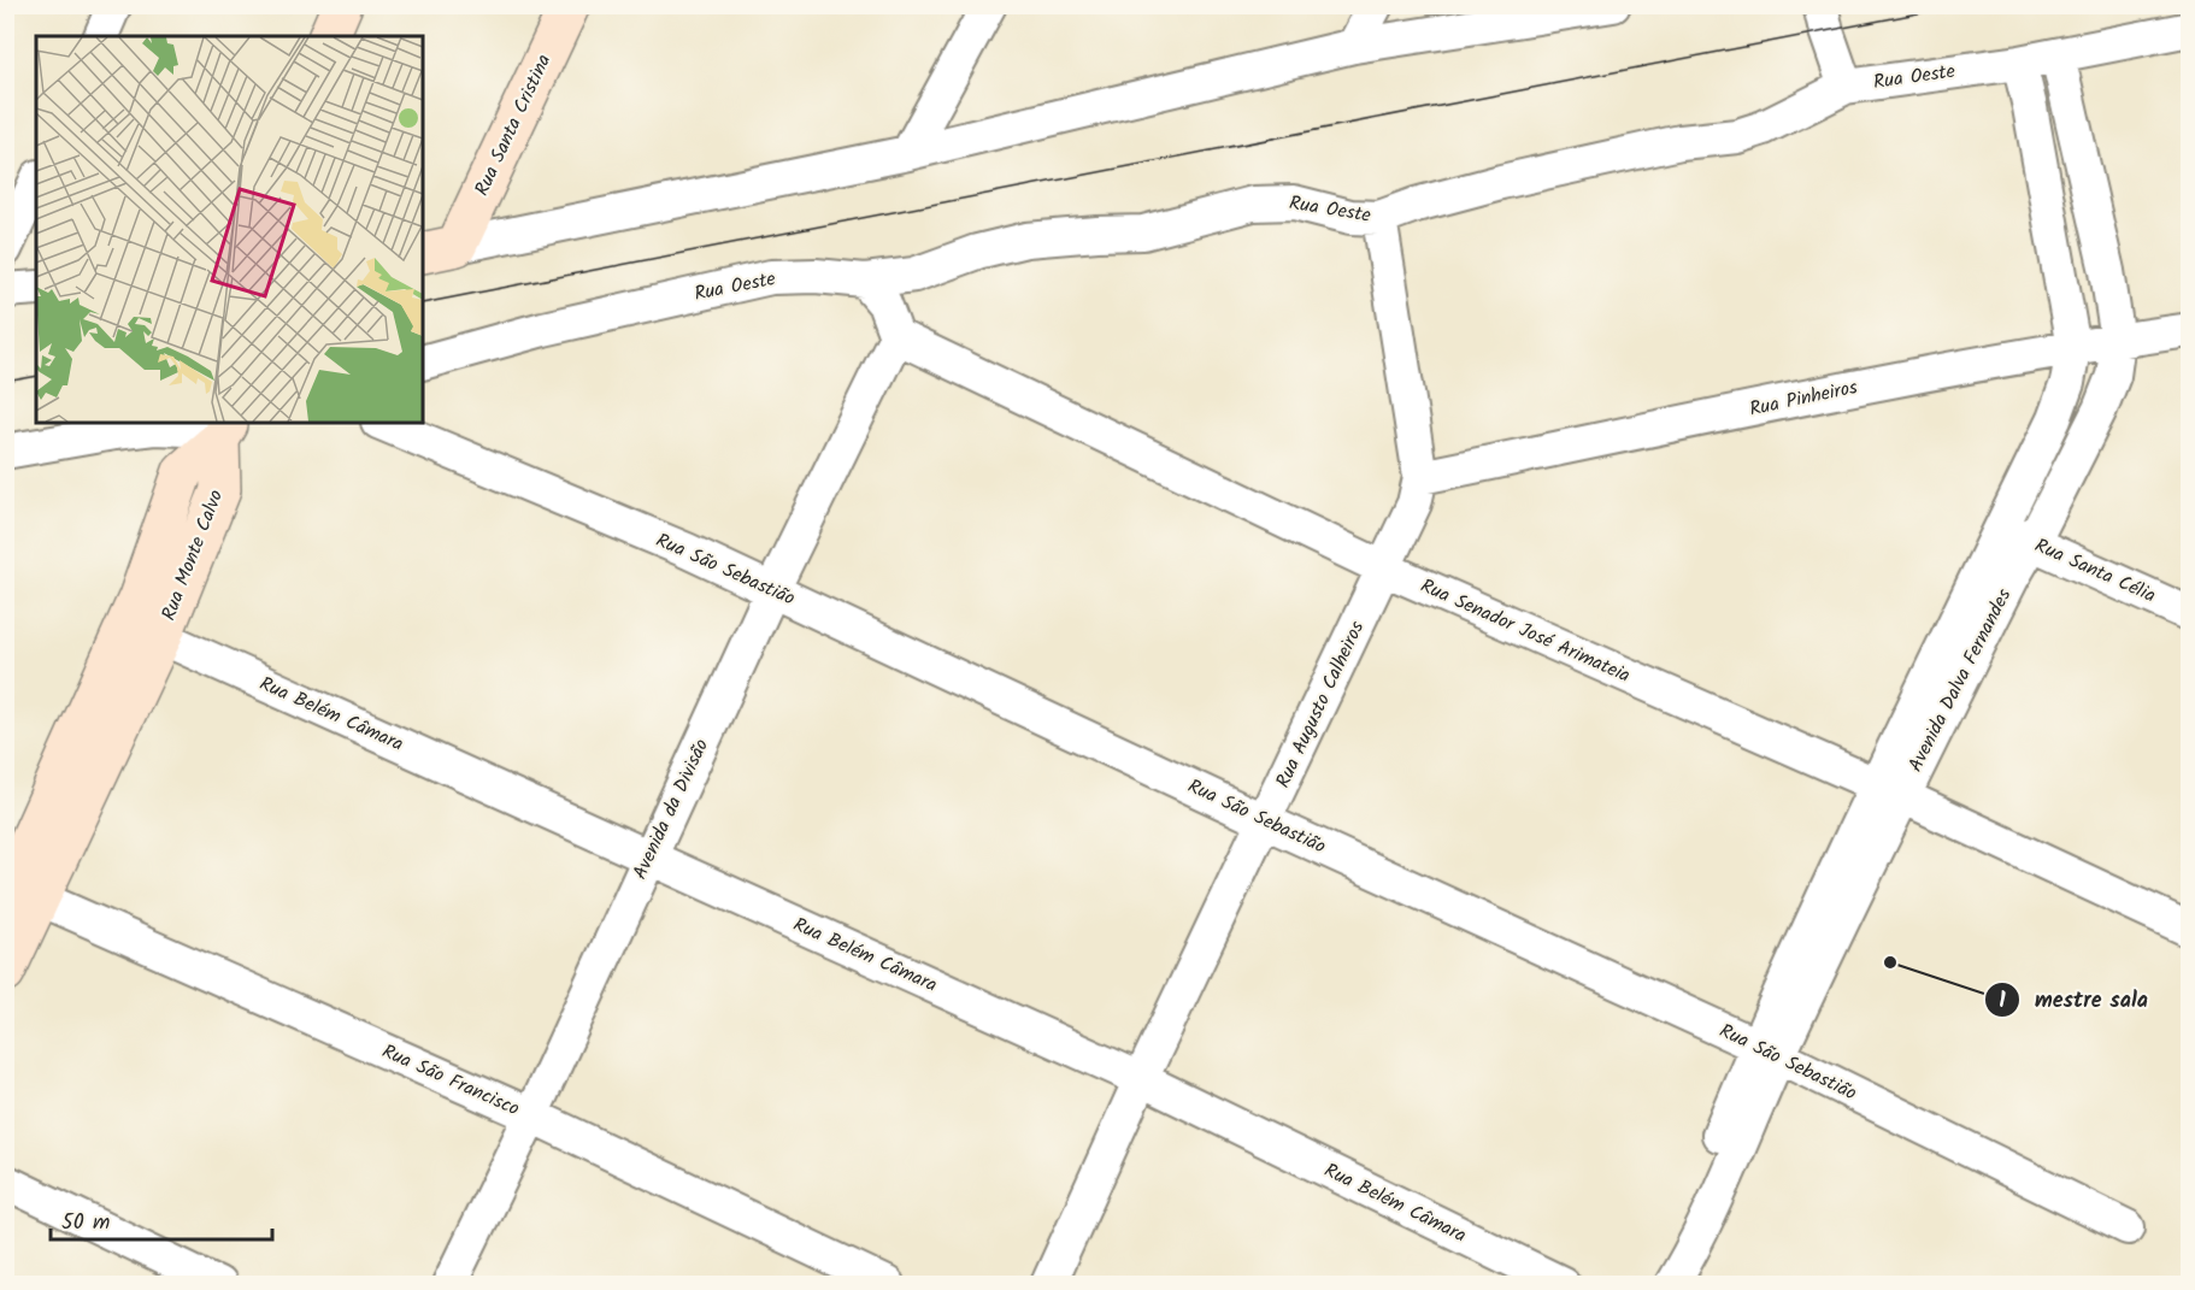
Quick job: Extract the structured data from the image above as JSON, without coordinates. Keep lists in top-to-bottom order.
{
  "streets": {
    "main road": ["Rua Santa Cristina", "Rua Monte Calvo"],
    "street": [
      "Rua Oeste",
      "Rua Pinheiros",
      "Rua São Sebastião",
      "Rua Santa Célia",
      "Rua Senador José Arimateia",
      "Avenida Dalva Fernandes",
      "Rua Augusto Calheiros",
      "Rua Belém Câmara",
      "Avenida da Divisão",
      "Rua São Francisco"
    ]
  },
  "crossings": [
    ["Rua Oeste", "Avenida Dalva Fernandes"],
    ["Rua Oeste", "Rua Augusto Calheiros"],
    ["Rua Pinheiros", "Avenida Dalva Fernandes"],
    ["Rua Pinheiros", "Rua Augusto Calheiros"],
    ["Rua Monte Calvo", "Rua Belém Câmara"],
    ["Rua Monte Calvo", "Rua São Francisco"],
    ["Rua São Sebastião", "Avenida Dalva Fernandes"],
    ["Rua São Sebastião", "Rua Augusto Calheiros"],
    ["Rua São Sebastião", "Avenida da Divisão"],
    ["Rua Santa Célia", "Avenida Dalva Fernandes"],
    ["Rua Senador José Arimateia", "Avenida Dalva Fernandes"],
    ["Rua Senador José Arimateia", "Rua Augusto Calheiros"],
    ["Rua Senador José Arimateia", "Avenida da Divisão"],
    ["Rua Augusto Calheiros", "Rua Belém Câmara"],
    ["Rua Belém Câmara", "Avenida da Divisão"],
    ["Avenida da Divisão", "Rua São Francisco"]
  ],
  "places": ["mestre sala"],
  "scale_bar": "50 m"
}
